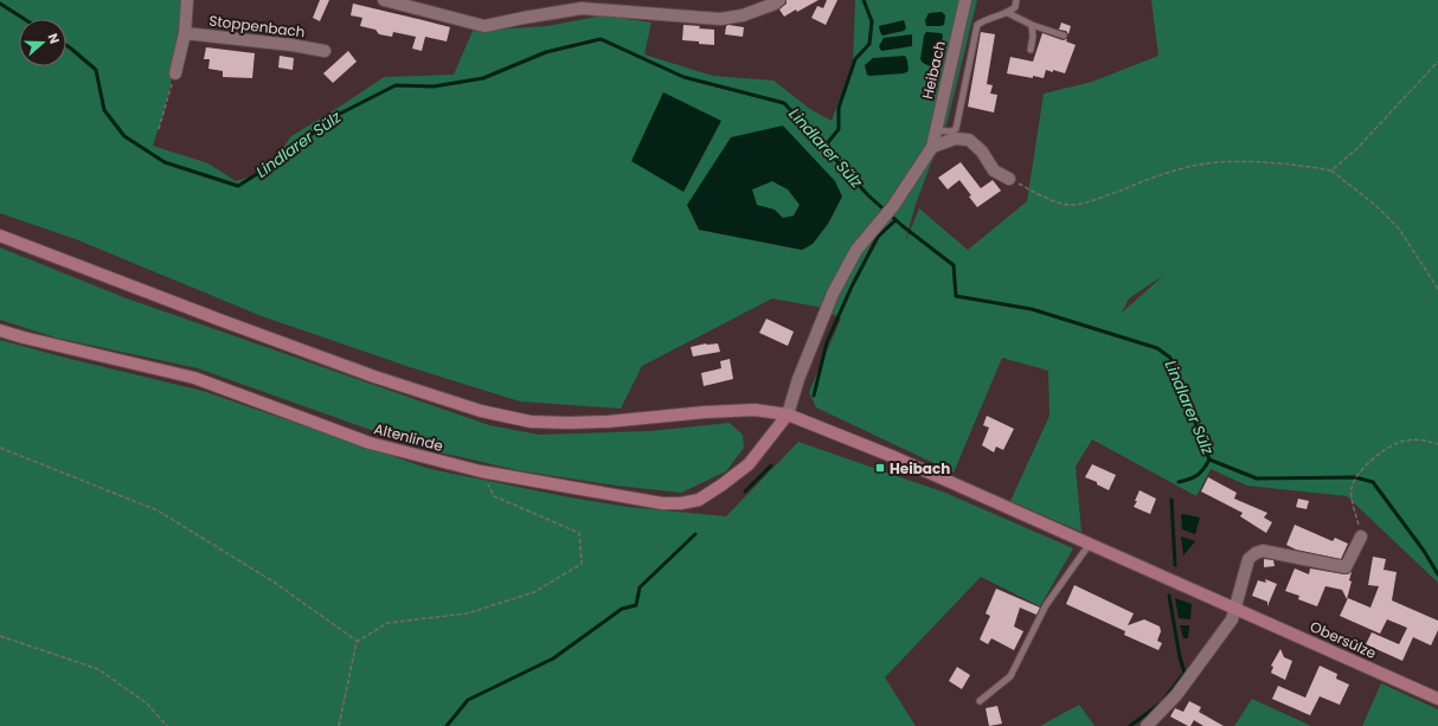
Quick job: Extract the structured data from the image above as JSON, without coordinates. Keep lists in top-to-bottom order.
{
  "streets": {
    "main road": ["Altenlinde", "Obersülze"],
    "street": ["Stoppenbach", "Heibach"]
  },
  "crossings": [
    ["Heibach", "Altenlinde"],
    ["Heibach", "Obersülze"],
    ["Altenlinde", "Obersülze"]
  ],
  "water": ["Lindlarer Sülz"],
  "places": {
    "transit": ["Heibach"]
  },
  "north": "right"
}
